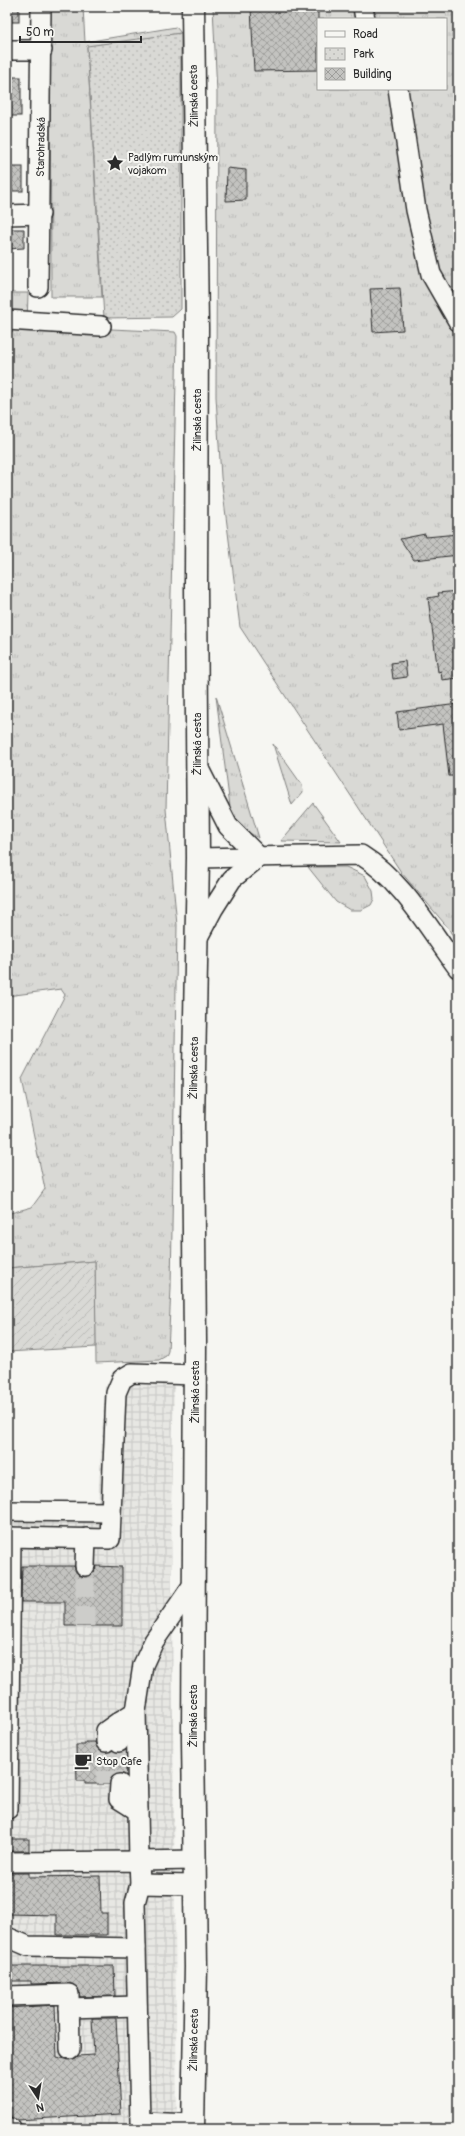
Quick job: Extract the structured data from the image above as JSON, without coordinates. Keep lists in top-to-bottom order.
{
  "streets": {
    "main road": ["Žilinská cesta"],
    "street": ["Starohradská"]
  },
  "places": {
    "place": ["Padlým rumunským vojakom"],
    "cafe": ["Stop Cafe"]
  },
  "legend": ["Road", "Park", "Building"],
  "scale_bar": "50 m",
  "north": "bottom"
}
